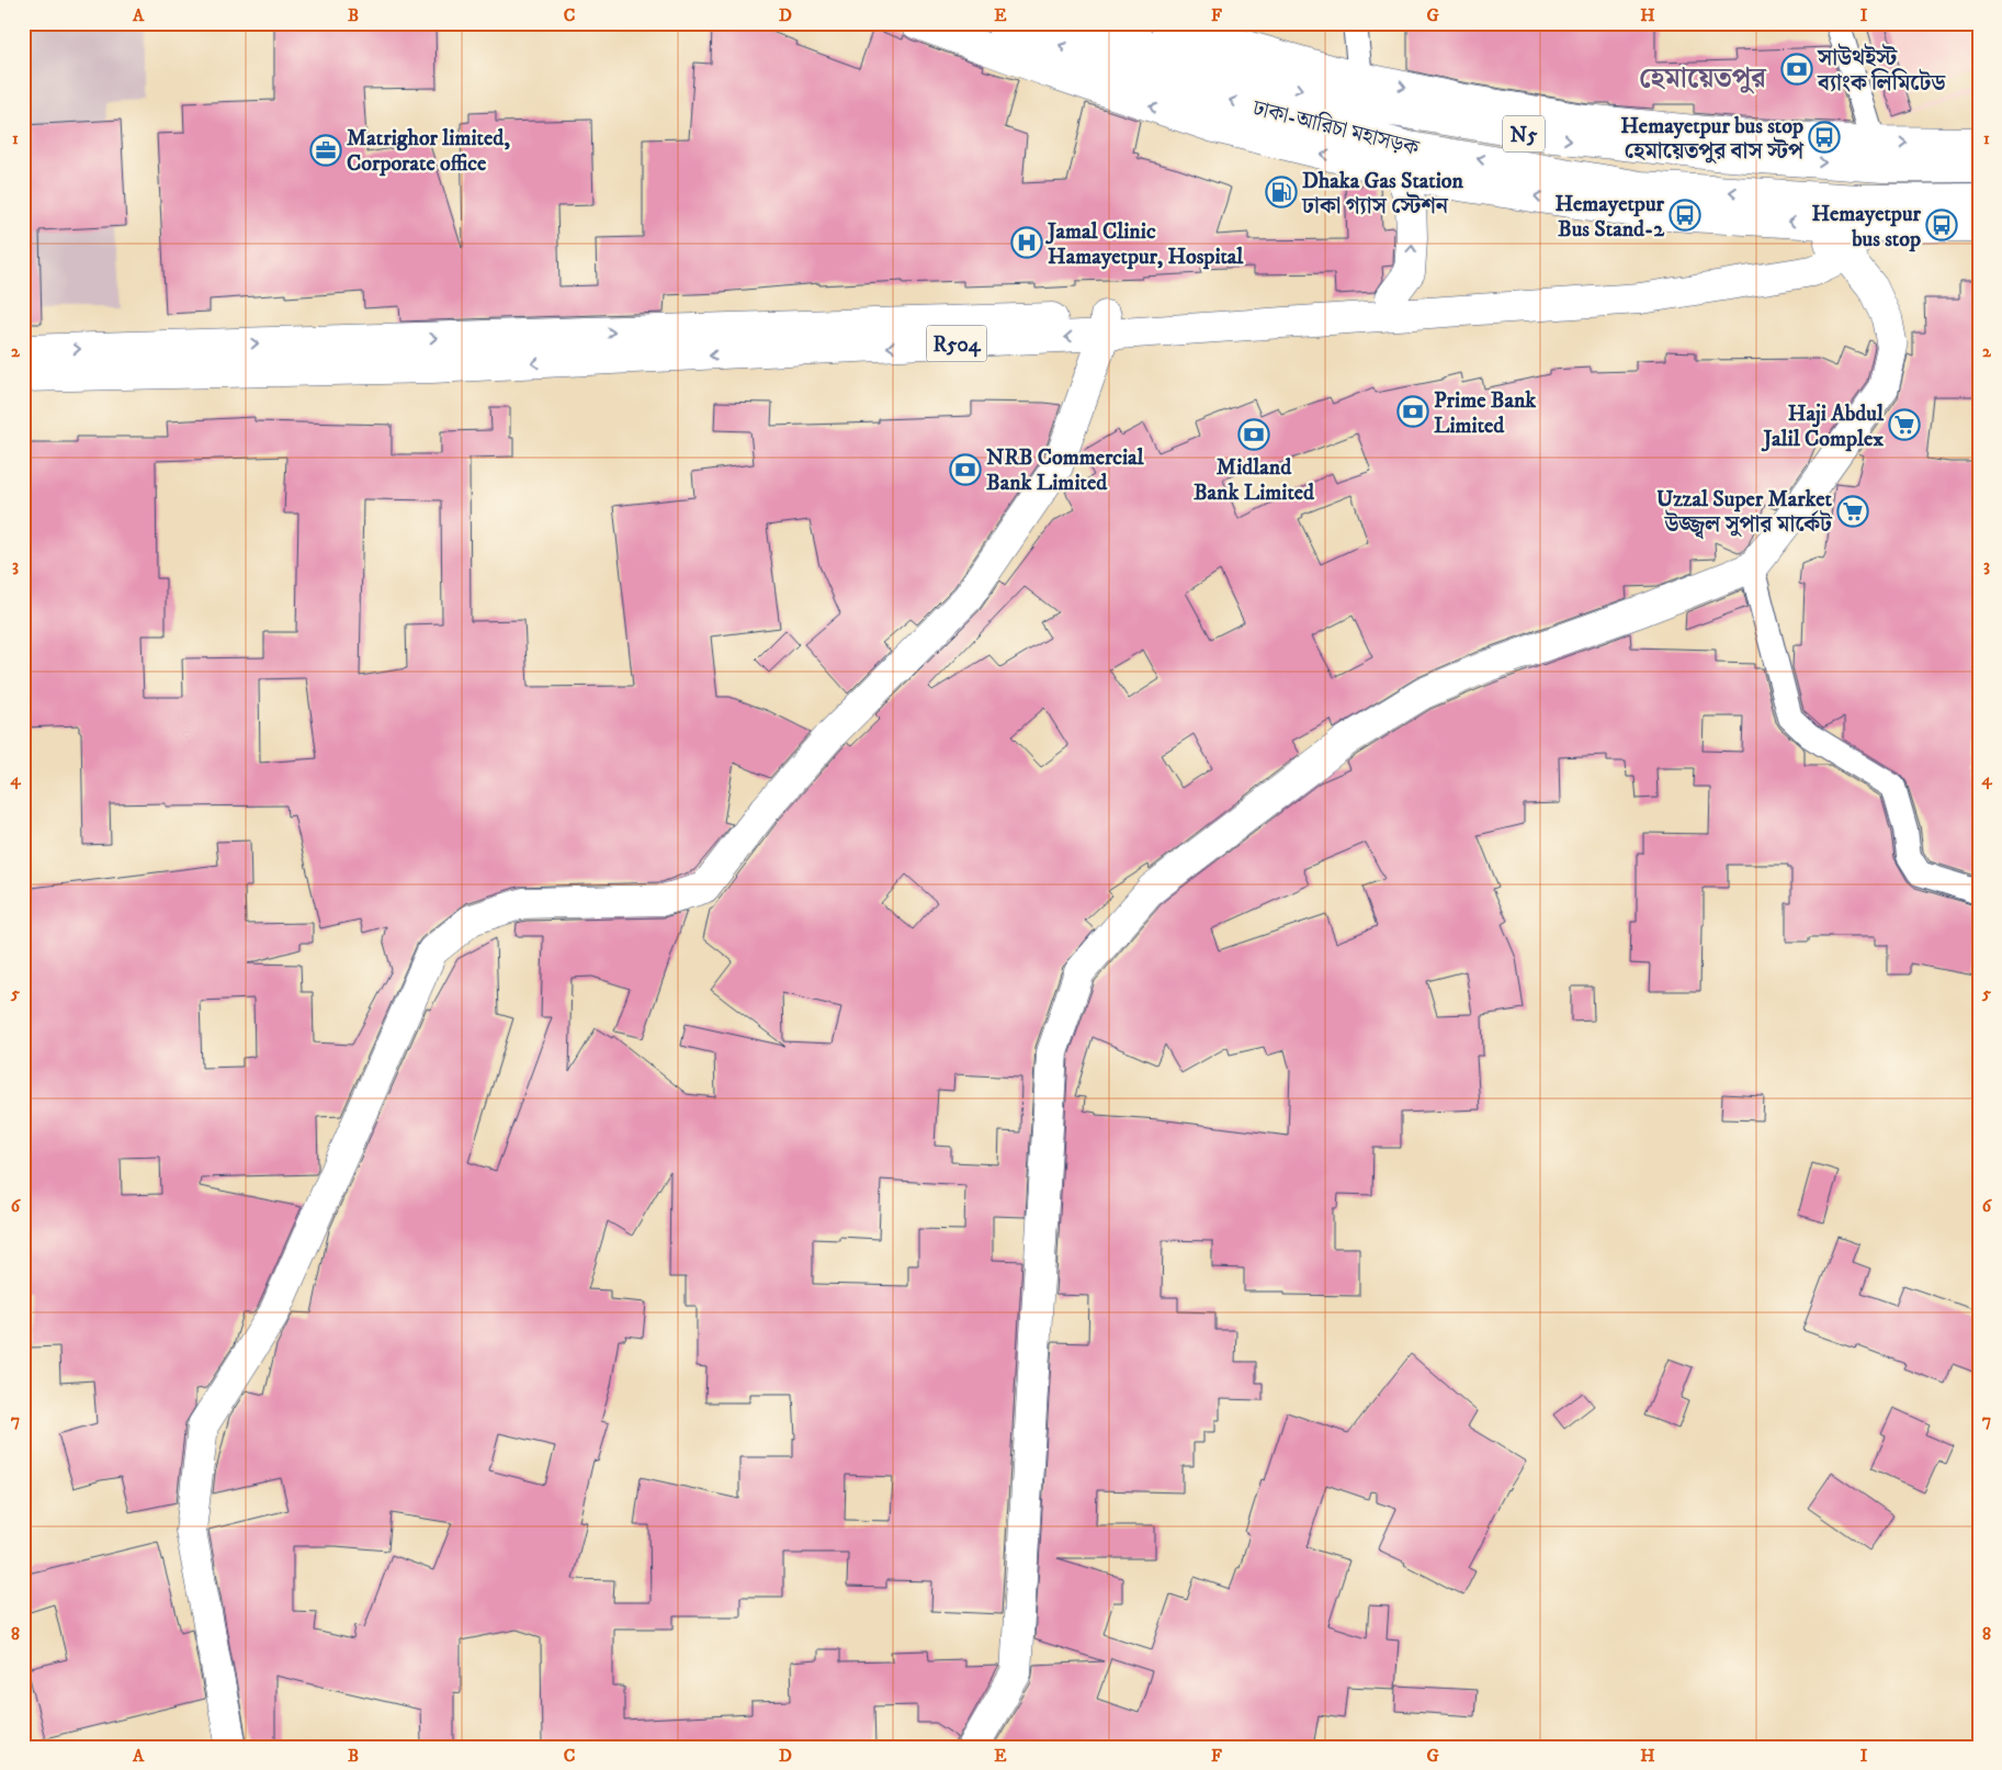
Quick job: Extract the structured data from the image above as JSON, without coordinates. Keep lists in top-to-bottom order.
{
  "streets": {
    "main road": ["ঢাকা-আরিচা মহাসড়ক", "N5", "R504"]
  },
  "districts": ["হেমায়েতপুর"],
  "places": {
    "bank": [
      "সাউথইস্ট ব্যাংক লিমিটেড",
      "Prime Bank Limited",
      "Midland Bank Limited",
      "NRB Commercial Bank Limited"
    ],
    "bus stop": ["Hemayetpur bus stop হেমায়েতপুর বাস স্টপ", "Hemayetpur Bus Stand-2", "Hemayetpur bus stop"],
    "office": ["Matrighor limited, Corporate office"],
    "fuel station": ["Dhaka Gas Station ঢাকা গ্যাস স্টেশন"],
    "hospital": ["Jamal Clinic Hamayetpur, Hospital"],
    "supermarket": ["Haji Abdul Jalil Complex", "Uzzal Super Market উজ্জ্বল সুপার মার্কেট"]
  },
  "grid": {
    "columns": [
      "A",
      "B",
      "C",
      "D",
      "E",
      "F",
      "G",
      "H",
      "I"
    ],
    "rows": [
      "1",
      "2",
      "3",
      "4",
      "5",
      "6",
      "7",
      "8"
    ]
  }
}
